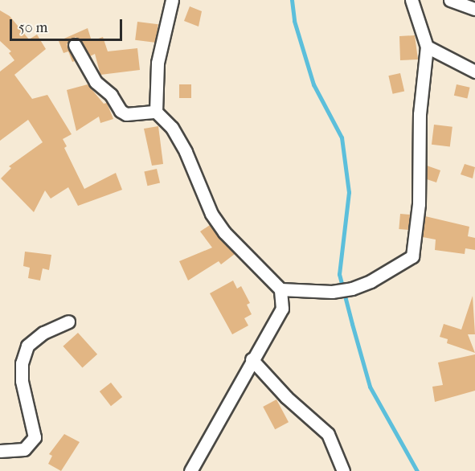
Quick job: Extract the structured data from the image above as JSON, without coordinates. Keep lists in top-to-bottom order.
{
  "scale_bar": "50 m"
}
